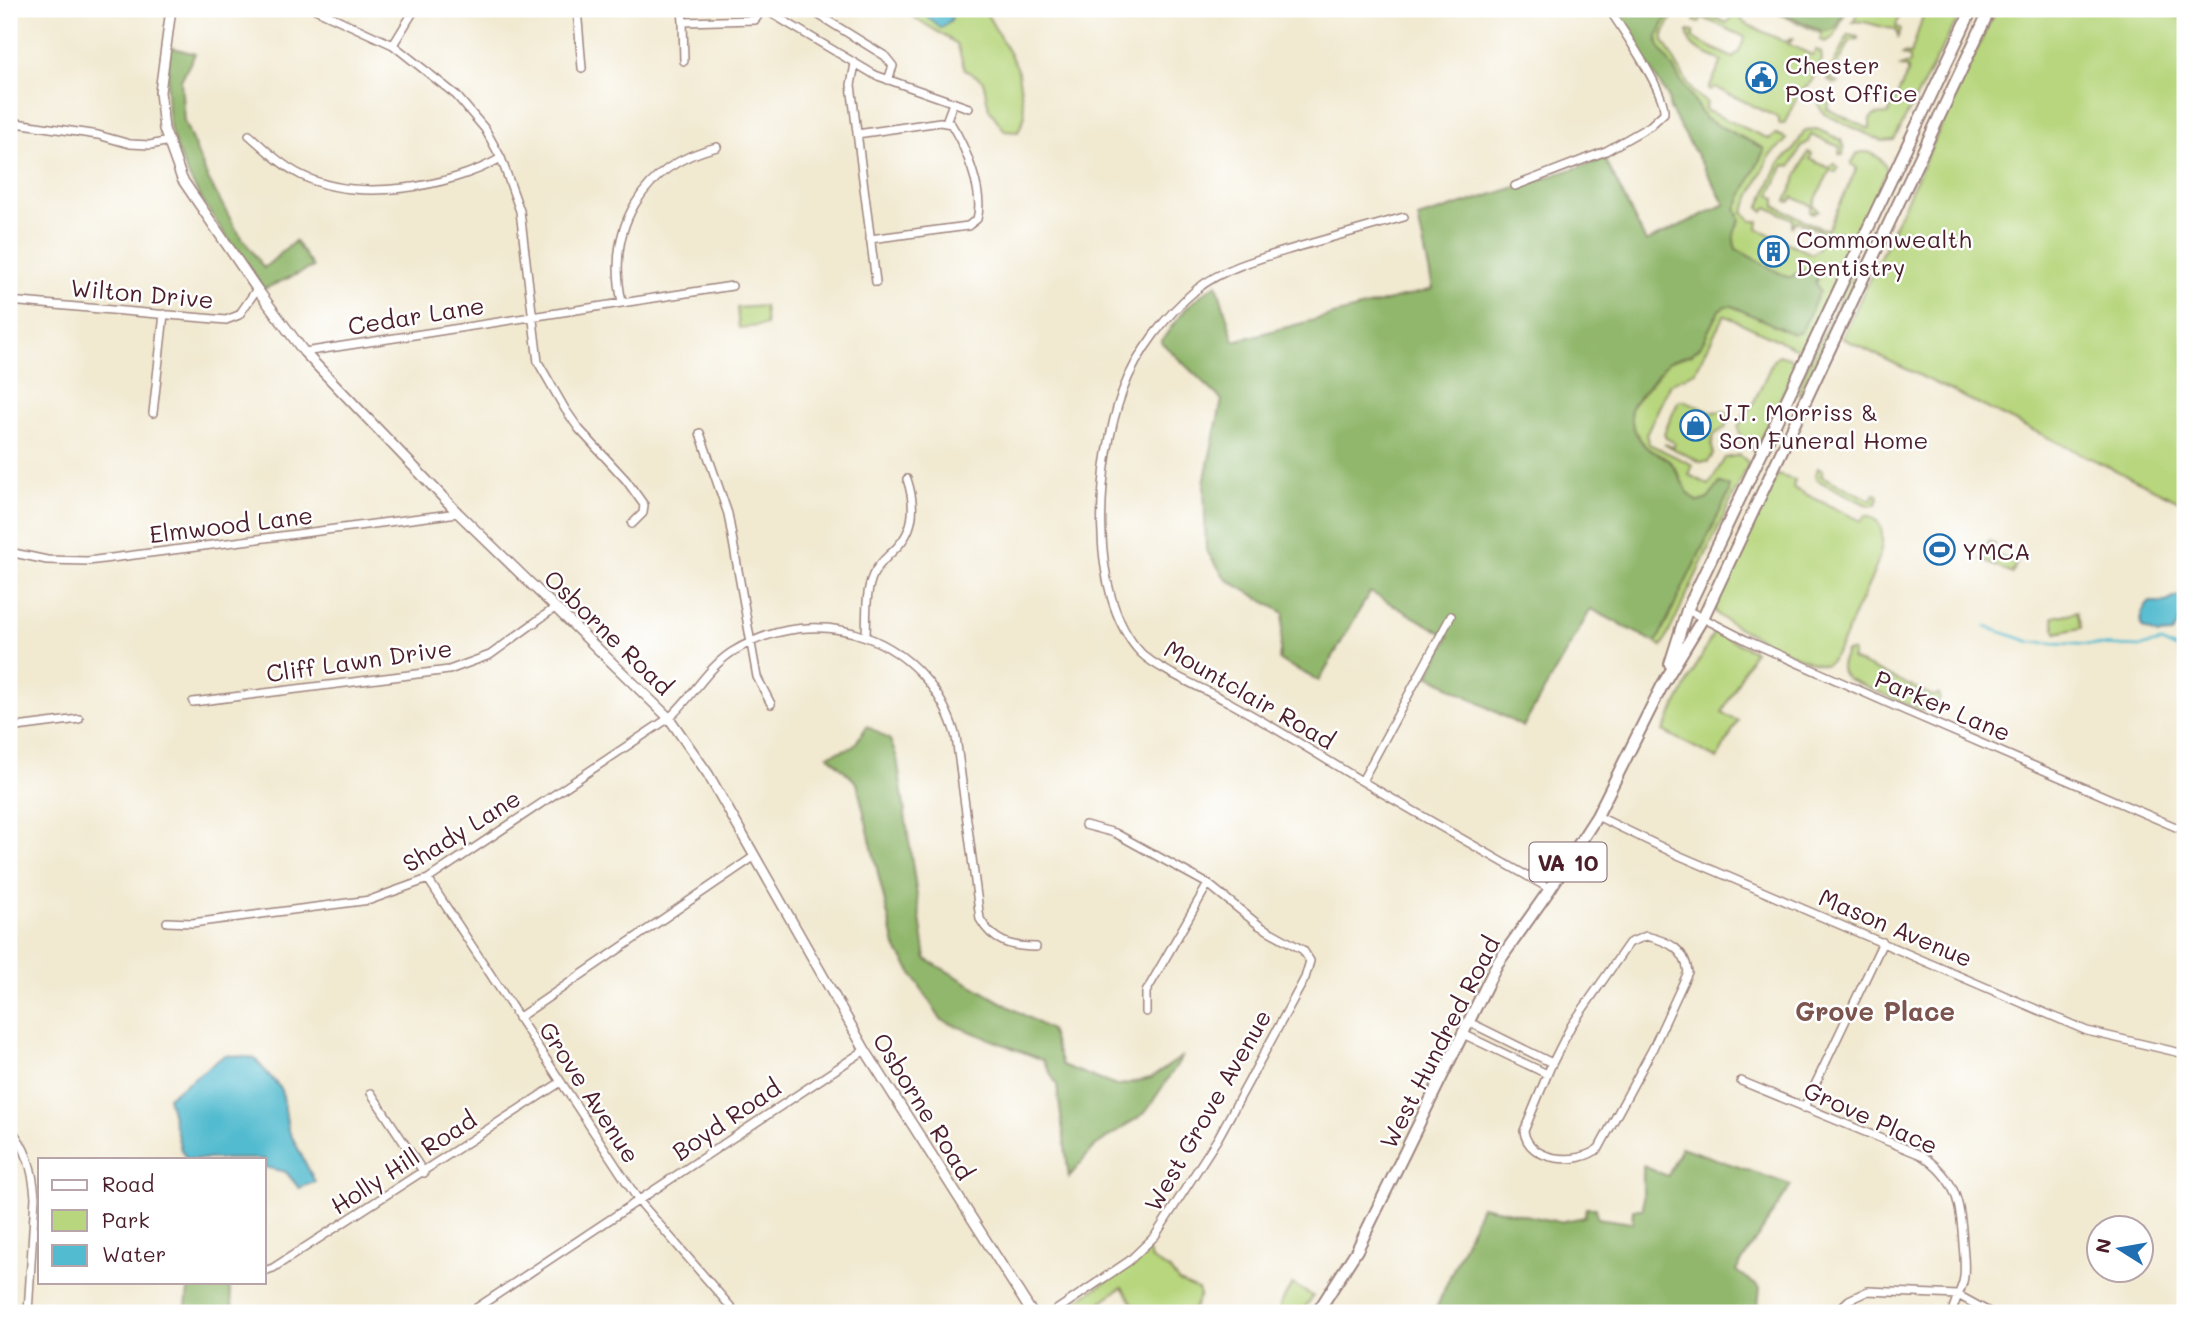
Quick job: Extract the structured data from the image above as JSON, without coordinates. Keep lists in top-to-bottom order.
{
  "streets": {
    "main road": ["VA 10", "West Hundred Road"],
    "street": [
      "Wilton Drive",
      "Cedar Lane",
      "Elmwood Lane",
      "Osborne Road",
      "Cliff Lawn Drive",
      "Mountclair Road",
      "Parker Lane",
      "Shady Lane",
      "Mason Avenue",
      "Grove Avenue",
      "West Grove Avenue",
      "Grove Place",
      "Boyd Road",
      "Holly Hill Road"
    ]
  },
  "crossings": [
    ["Wilton Drive", "Osborne Road"],
    ["Cedar Lane", "Osborne Road"],
    ["Elmwood Lane", "Osborne Road"],
    ["Osborne Road", "Cliff Lawn Drive"],
    ["Osborne Road", "Shady Lane"],
    ["Osborne Road", "Boyd Road"],
    ["Mountclair Road", "West Hundred Road"],
    ["Parker Lane", "West Hundred Road"],
    ["Shady Lane", "Grove Avenue"],
    ["Mason Avenue", "West Hundred Road"],
    ["Grove Avenue", "Boyd Road"],
    ["Grove Avenue", "Holly Hill Road"]
  ],
  "districts": ["Grove Place"],
  "places": {
    "public building": ["Chester Post Office"],
    "building": ["Commonwealth Dentistry"],
    "shop": ["J.T. Morriss & Son Funeral Home"],
    "sports": ["YMCA"]
  },
  "legend": ["Road", "Park", "Water"],
  "north": "left"
}
